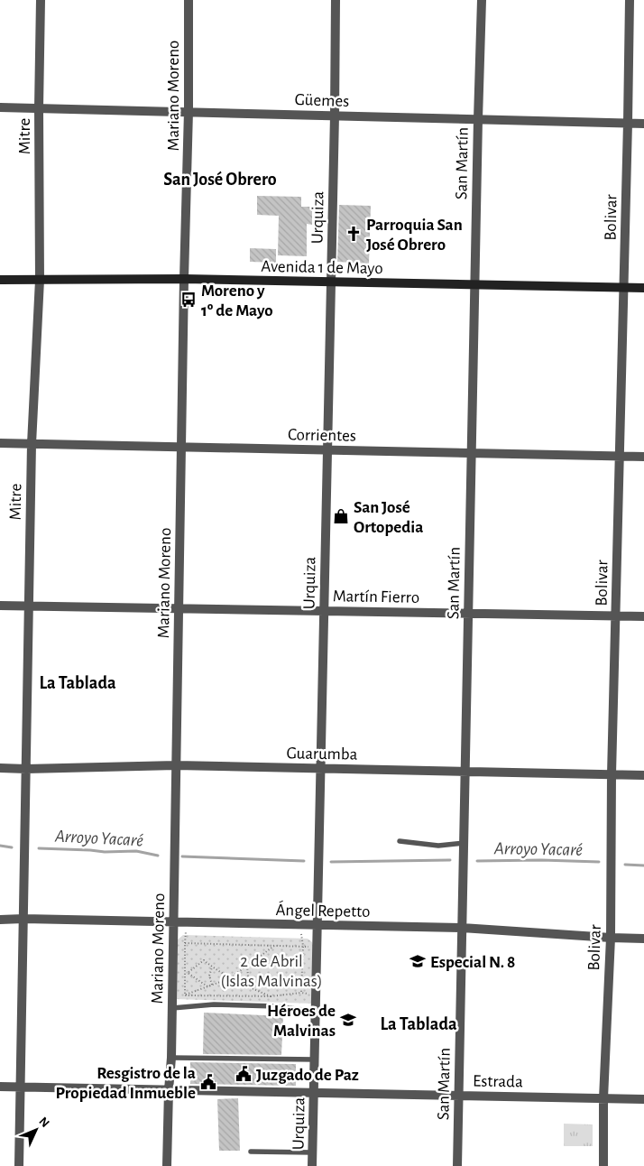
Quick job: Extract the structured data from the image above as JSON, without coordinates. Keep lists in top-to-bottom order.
{
  "streets": {
    "main road": ["Avenida 1 de Mayo"],
    "street": [
      "Mariano Moreno",
      "Güemes",
      "Mitre",
      "San Martín",
      "Urquiza",
      "Bolivar",
      "Corrientes",
      "Martín Fierro",
      "Guarumba",
      "Ángel Repetto",
      "Estrada"
    ]
  },
  "crossings": [
    ["Mariano Moreno", "Güemes"],
    ["Mariano Moreno", "Avenida 1 de Mayo"],
    ["Mariano Moreno", "Corrientes"],
    ["Mariano Moreno", "Martín Fierro"],
    ["Mariano Moreno", "Guarumba"],
    ["Mariano Moreno", "Ángel Repetto"],
    ["Mariano Moreno", "Estrada"],
    ["Güemes", "Mitre"],
    ["Güemes", "San Martín"],
    ["Güemes", "Urquiza"],
    ["Güemes", "Bolivar"],
    ["Mitre", "Avenida 1 de Mayo"],
    ["Mitre", "Corrientes"],
    ["Mitre", "Martín Fierro"],
    ["Mitre", "Guarumba"],
    ["Mitre", "Ángel Repetto"],
    ["Mitre", "Estrada"],
    ["San Martín", "Avenida 1 de Mayo"],
    ["San Martín", "Corrientes"],
    ["San Martín", "Martín Fierro"],
    ["San Martín", "Guarumba"],
    ["San Martín", "Ángel Repetto"],
    ["San Martín", "Estrada"],
    ["Urquiza", "Avenida 1 de Mayo"],
    ["Urquiza", "Corrientes"],
    ["Urquiza", "Martín Fierro"],
    ["Urquiza", "Guarumba"],
    ["Urquiza", "Ángel Repetto"],
    ["Urquiza", "Estrada"],
    ["Bolivar", "Avenida 1 de Mayo"],
    ["Bolivar", "Corrientes"],
    ["Bolivar", "Martín Fierro"],
    ["Bolivar", "Guarumba"],
    ["Bolivar", "Ángel Repetto"],
    ["Bolivar", "Estrada"]
  ],
  "districts": ["San José Obrero", "La Tablada", "La Tablada"],
  "water": ["Arroyo Yacaré"],
  "parks": ["2 de Abril (Islas Malvinas)"],
  "places": {
    "church": ["Parroquia San José Obrero"],
    "bus stop": ["Moreno y 1º de Mayo"],
    "shop": ["San José Ortopedia"],
    "school or university": ["Especial N. 8", "Héroes de Malvinas"],
    "public building": ["Juzgado de Paz", "Resgistro de la Propiedad Inmueble"]
  },
  "north": "top right"
}
